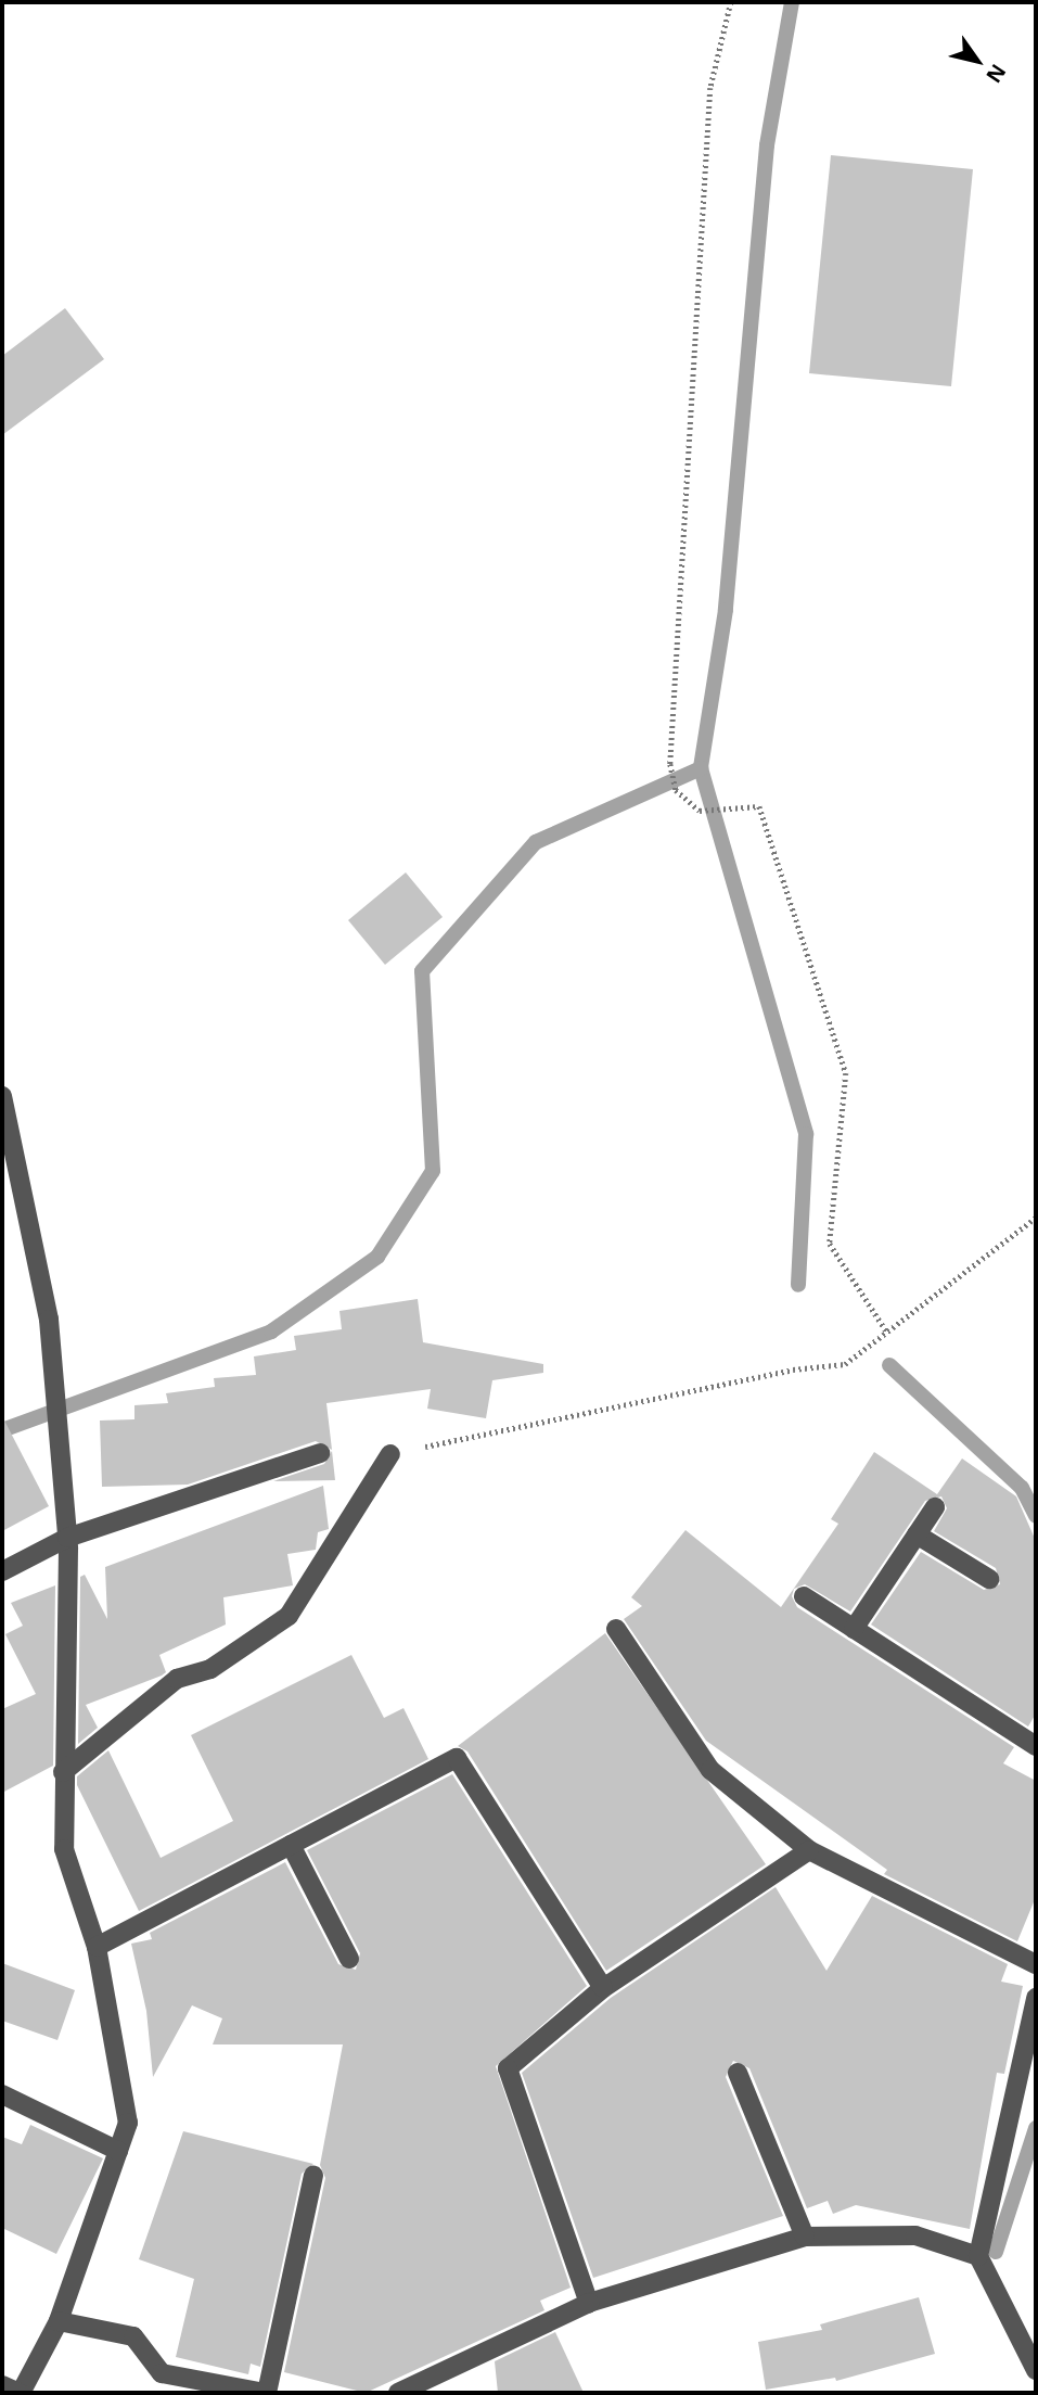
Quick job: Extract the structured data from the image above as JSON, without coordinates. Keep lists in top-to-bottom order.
{
  "north": "bottom right"
}
